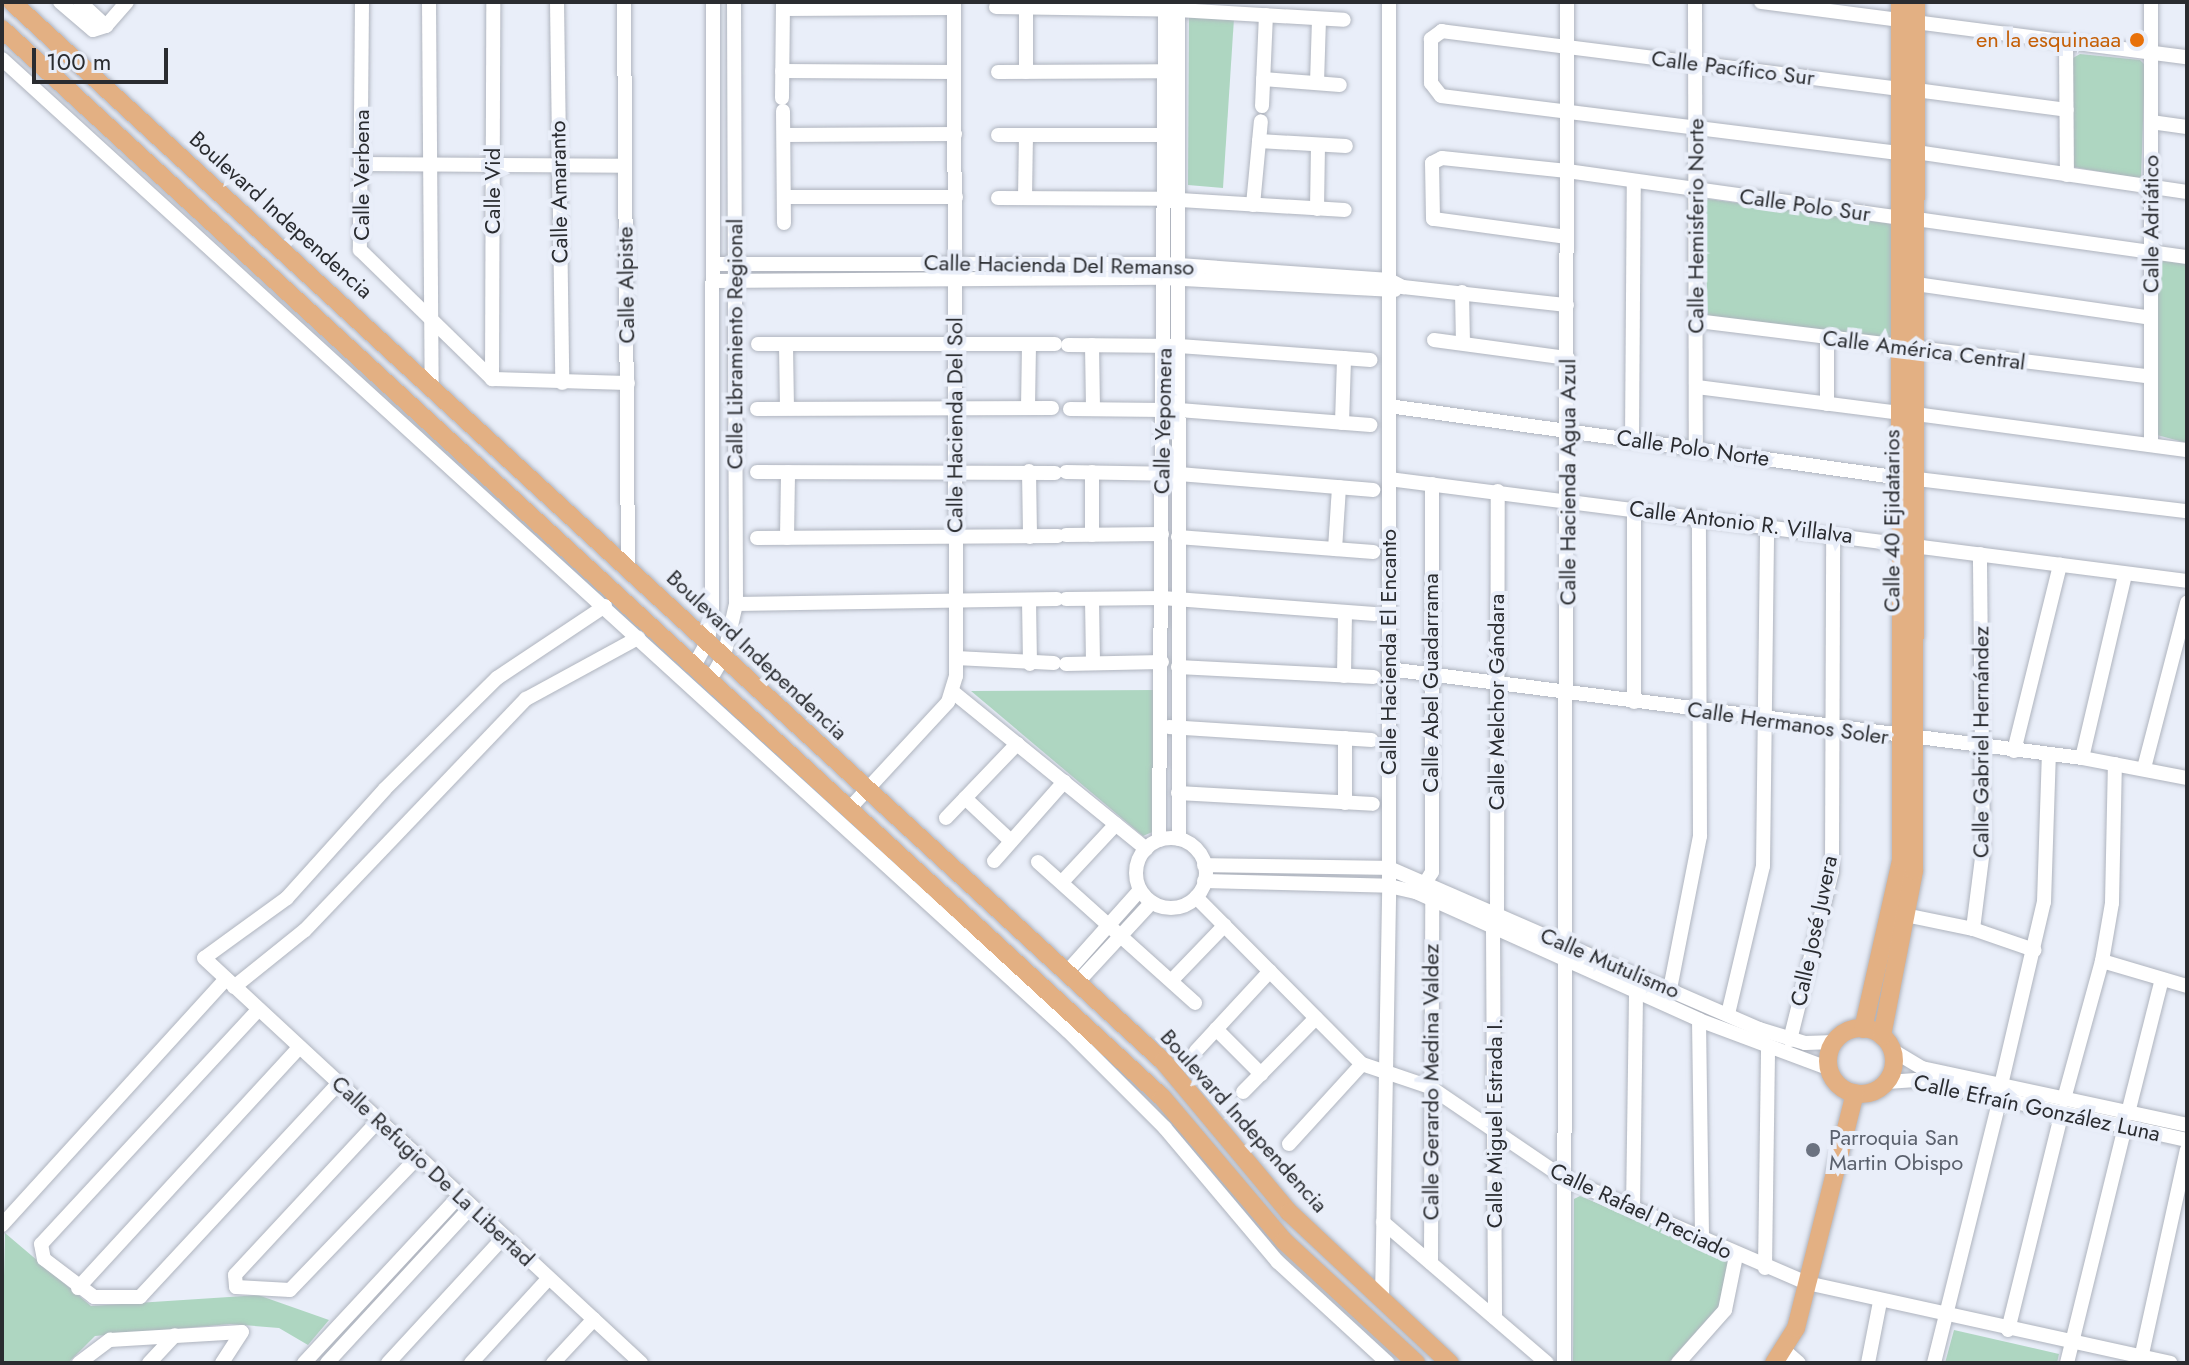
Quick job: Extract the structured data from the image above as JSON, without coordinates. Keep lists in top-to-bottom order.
{
  "streets": {
    "main road": ["Boulevard Independencia", "Calle 40 Ejidatarios"],
    "street": [
      "Calle Pacífico Sur",
      "Calle Verbena",
      "Calle Vid",
      "Calle Amaranto",
      "Calle Polo Sur",
      "Calle Adriático",
      "Calle Hemisferio Norte",
      "Calle Hacienda Del Remanso",
      "Calle Alpiste",
      "Calle Libramiento Regional",
      "Calle América Central",
      "Calle Yepomera",
      "Calle Hacienda Del Sol",
      "Calle Polo Norte",
      "Calle Hacienda Agua Azul",
      "Calle Antonio R. Villalva",
      "Calle Hacienda El Encanto",
      "Calle Abel Guadarrama",
      "Calle Melchor Gándara",
      "Calle Hermanos Soler",
      "Calle Gabriel Hernández",
      "Calle José Juvera",
      "Calle Mutulismo",
      "Calle Gerardo Medina Valdez",
      "Calle Efraín González Luna",
      "Calle Miguel Estrada I.",
      "Calle Refugio De La Libertad",
      "Calle Rafael Preciado"
    ]
  },
  "crossings": [
    ["Calle Pacífico Sur", "Calle Hemisferio Norte"],
    ["Calle Pacífico Sur", "Calle Hacienda Agua Azul"],
    ["Calle Pacífico Sur", "Calle 40 Ejidatarios"],
    ["Calle Verbena", "Calle Vid"],
    ["Calle Polo Sur", "Calle Adriático"],
    ["Calle Polo Sur", "Calle Hemisferio Norte"],
    ["Calle Polo Sur", "Calle Hacienda Agua Azul"],
    ["Calle Polo Sur", "Calle 40 Ejidatarios"],
    ["Boulevard Independencia", "Calle Alpiste"],
    ["Boulevard Independencia", "Calle Libramiento Regional"],
    ["Boulevard Independencia", "Calle Hacienda El Encanto"],
    ["Calle Adriático", "Calle América Central"],
    ["Calle Hemisferio Norte", "Calle América Central"],
    ["Calle Hemisferio Norte", "Calle Polo Norte"],
    ["Calle Hacienda Del Remanso", "Calle Libramiento Regional"],
    ["Calle Hacienda Del Remanso", "Calle Yepomera"],
    ["Calle Hacienda Del Remanso", "Calle Hacienda Del Sol"],
    ["Calle Hacienda Del Remanso", "Calle Hacienda Agua Azul"],
    ["Calle Hacienda Del Remanso", "Calle Hacienda El Encanto"],
    ["Calle América Central", "Calle 40 Ejidatarios"],
    ["Calle Yepomera", "Calle Mutulismo"],
    ["Calle Yepomera", "Calle Rafael Preciado"],
    ["Calle Polo Norte", "Calle Hacienda Agua Azul"],
    ["Calle Polo Norte", "Calle 40 Ejidatarios"],
    ["Calle Polo Norte", "Calle Hacienda El Encanto"],
    ["Calle Hacienda Agua Azul", "Calle Antonio R. Villalva"],
    ["Calle Hacienda Agua Azul", "Calle Hermanos Soler"],
    ["Calle Hacienda Agua Azul", "Calle Mutulismo"],
    ["Calle Hacienda Agua Azul", "Calle Rafael Preciado"],
    ["Calle 40 Ejidatarios", "Calle Antonio R. Villalva"],
    ["Calle 40 Ejidatarios", "Calle Hermanos Soler"],
    ["Calle 40 Ejidatarios", "Calle Mutulismo"],
    ["Calle 40 Ejidatarios", "Calle Efraín González Luna"],
    ["Calle Antonio R. Villalva", "Calle Hacienda El Encanto"],
    ["Calle Antonio R. Villalva", "Calle Abel Guadarrama"],
    ["Calle Antonio R. Villalva", "Calle Melchor Gándara"],
    ["Calle Antonio R. Villalva", "Calle Gabriel Hernández"],
    ["Calle Antonio R. Villalva", "Calle José Juvera"],
    ["Calle Hacienda El Encanto", "Calle Hermanos Soler"],
    ["Calle Hacienda El Encanto", "Calle Mutulismo"],
    ["Calle Hacienda El Encanto", "Calle Rafael Preciado"],
    ["Calle Abel Guadarrama", "Calle Hermanos Soler"],
    ["Calle Abel Guadarrama", "Calle Mutulismo"],
    ["Calle Melchor Gándara", "Calle Hermanos Soler"],
    ["Calle Melchor Gándara", "Calle Mutulismo"],
    ["Calle Hermanos Soler", "Calle Gabriel Hernández"],
    ["Calle Hermanos Soler", "Calle José Juvera"],
    ["Calle José Juvera", "Calle Mutulismo"],
    ["Calle Mutulismo", "Calle Gerardo Medina Valdez"],
    ["Calle Mutulismo", "Calle Efraín González Luna"],
    ["Calle Mutulismo", "Calle Miguel Estrada I."],
    ["Calle Mutulismo", "Calle Rafael Preciado"],
    ["Calle Gerardo Medina Valdez", "Calle Rafael Preciado"],
    ["Calle Miguel Estrada I.", "Calle Rafael Preciado"]
  ],
  "places": ["en la esquinaaa", "Parroquia San Martin Obispo"],
  "scale_bar": "100 m"
}
